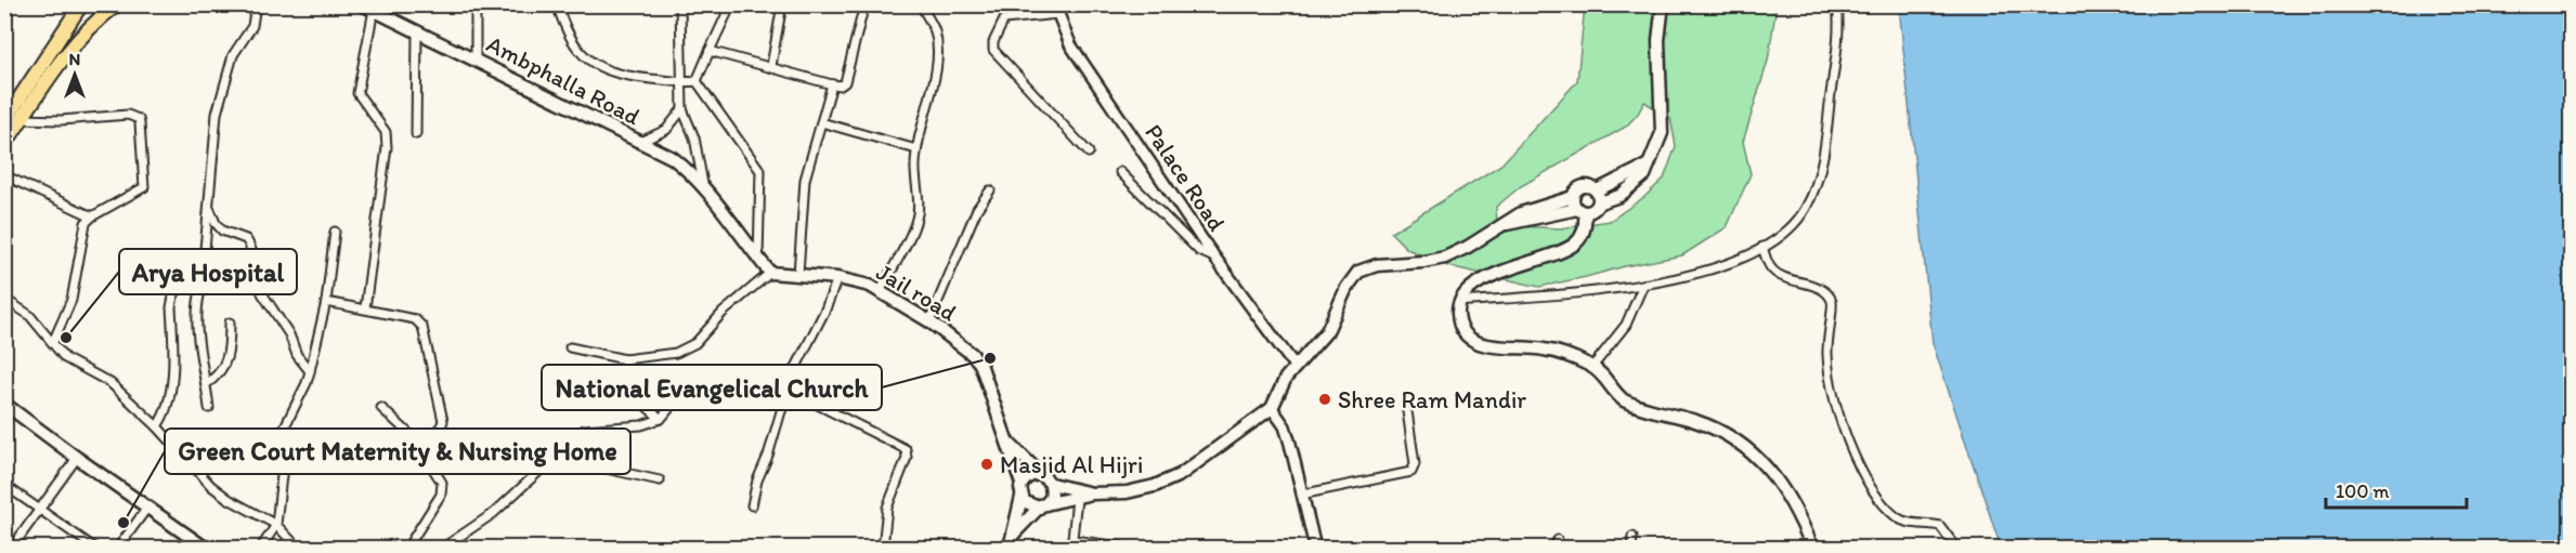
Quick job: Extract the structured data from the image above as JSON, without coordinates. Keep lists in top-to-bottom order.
{
  "streets": {
    "main road": ["Ambphalla Road", "Jail road"],
    "street": ["Palace Road"]
  },
  "places": [
    "Arya Hospital",
    "National Evangelical Church",
    "Shree Ram Mandir",
    "Masjid Al Hijri",
    "Green Court Maternity & Nursing Home"
  ],
  "scale_bar": "100 m",
  "north": "top"
}
